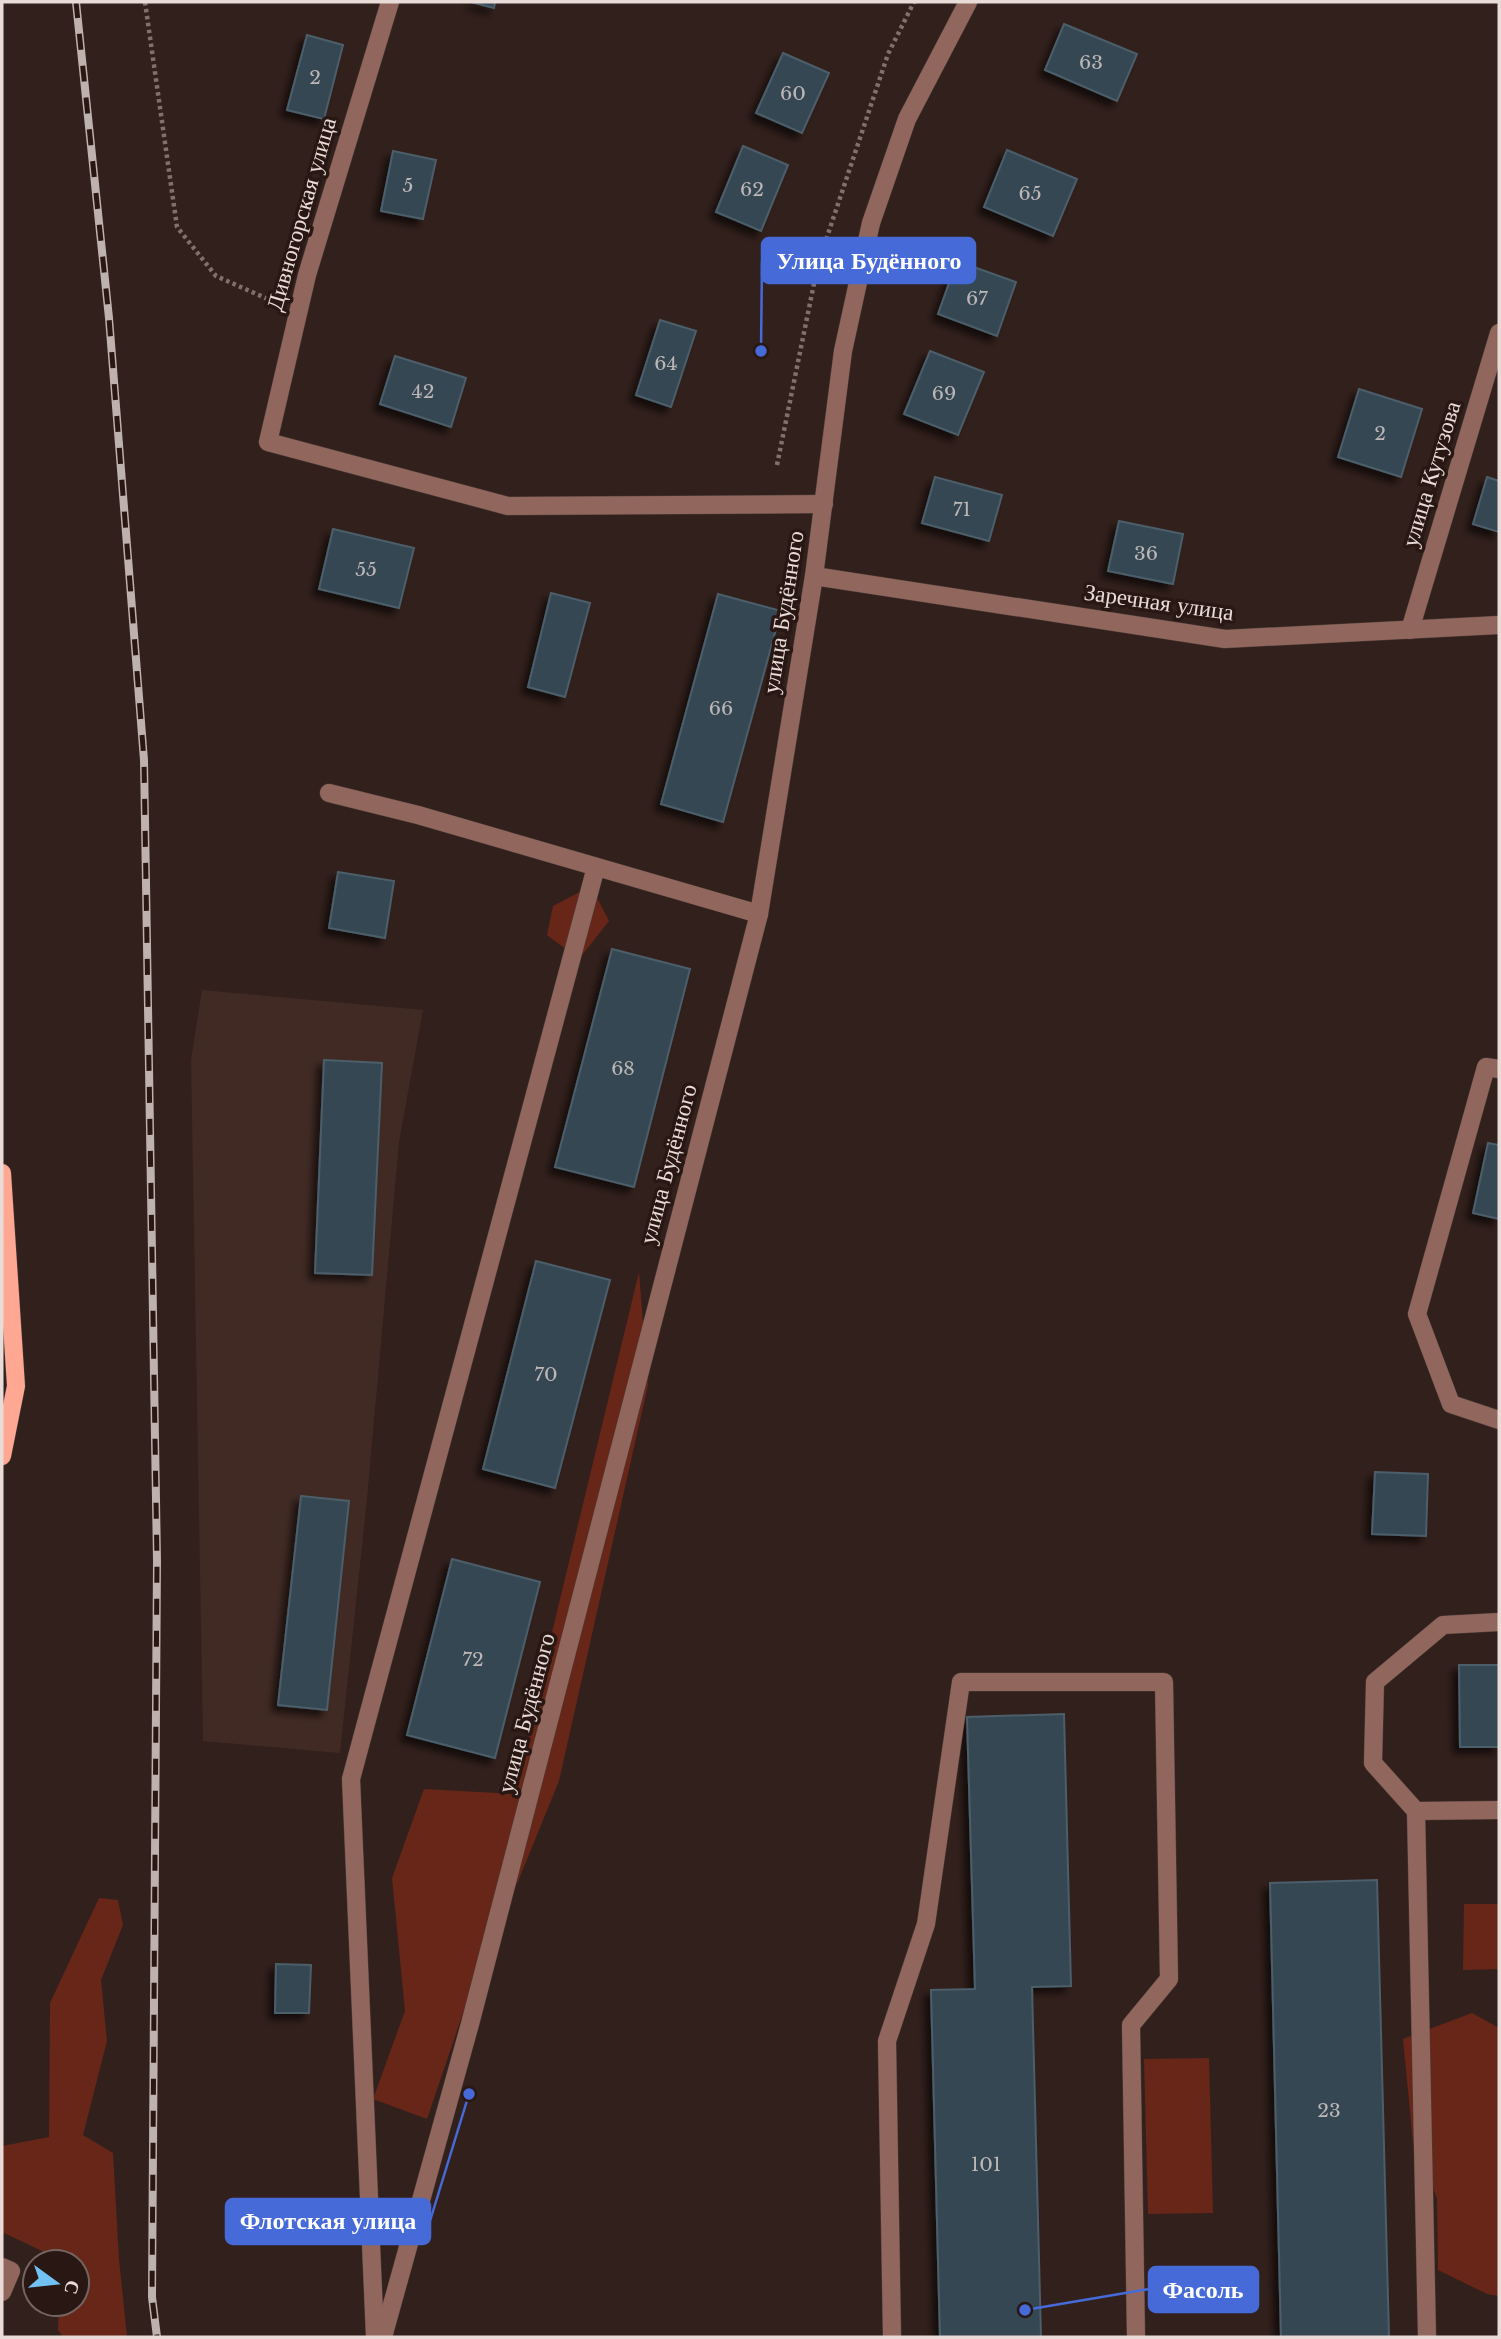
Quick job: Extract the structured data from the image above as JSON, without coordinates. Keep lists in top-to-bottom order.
{
  "streets": {
    "street": [
      "Дивногорская улица",
      "улица Кутузова",
      "Заречная улица",
      "улица Будённого"
    ]
  },
  "crossings": [
    ["Дивногорская улица", "улица Будённого"],
    ["улица Кутузова", "Заречная улица"],
    ["Заречная улица", "улица Будённого"]
  ],
  "places": ["Улица Будённого", "Флотская улица", "Фасоль"],
  "house_numbers": [
    "63",
    "2",
    "60",
    "5",
    "62",
    "65",
    "67",
    "64",
    "42",
    "69",
    "2",
    "71",
    "36",
    "55",
    "66",
    "68",
    "70",
    "72",
    "23",
    "101"
  ],
  "north": "right"
}
